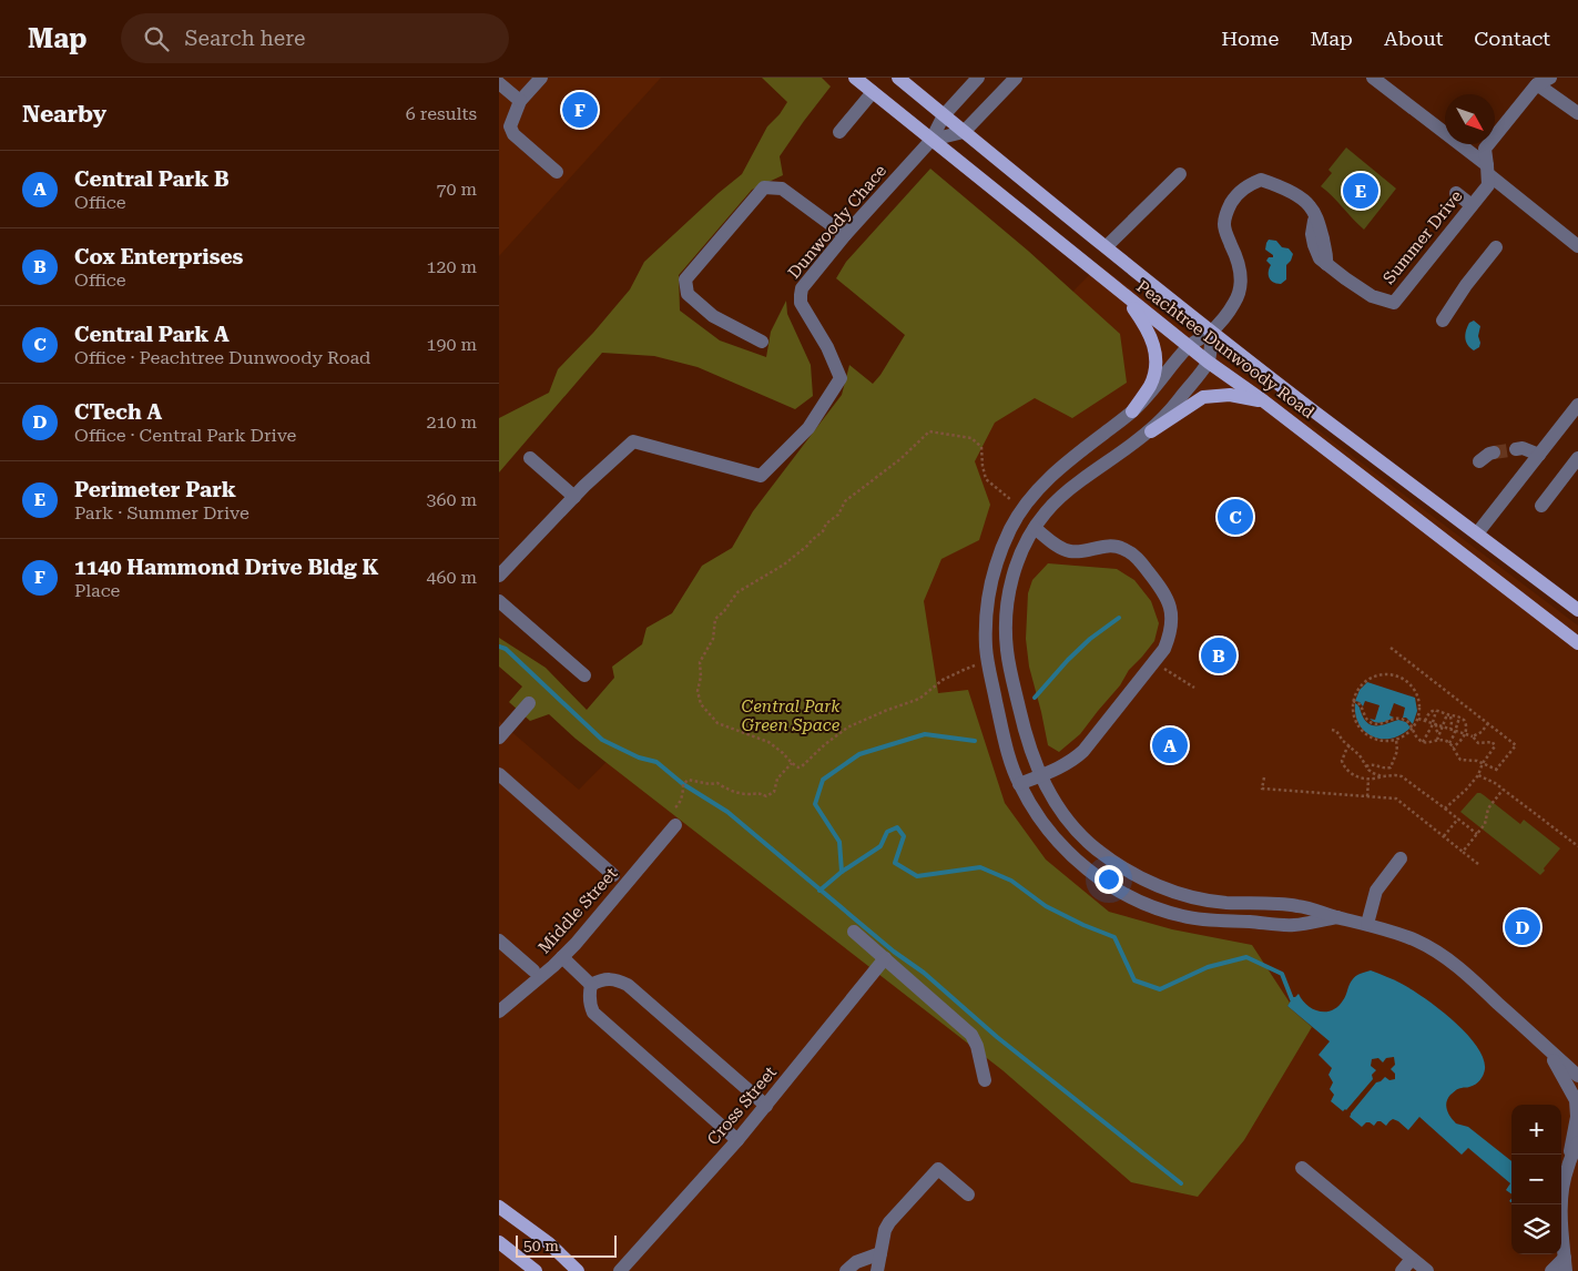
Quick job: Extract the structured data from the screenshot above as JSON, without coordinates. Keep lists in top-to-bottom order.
{
  "streets": {
    "main road": ["Peachtree Dunwoody Road"],
    "street": [
      "Dunwoody Chace",
      "Summer Drive",
      "Middle Street",
      "Cross Street"
    ]
  },
  "crossings": [
    ["Dunwoody Chace", "Peachtree Dunwoody Road"],
    ["Summer Drive", "Peachtree Dunwoody Road"]
  ],
  "parks": ["Central Park Green Space"],
  "scale_bar": "50 m",
  "north": "bottom right",
  "page": {
    "header": "Map",
    "search": "Search here",
    "nav": [
      "Home",
      "Map",
      "About",
      "Contact"
    ],
    "heading": ["Nearby", "6 results"],
    "pins": [
      "F",
      "E",
      "C",
      "B",
      "A",
      "D"
    ],
    "list": [
      {
        "mark": "A",
        "name": "Central Park B",
        "note": "Office",
        "value": "70 m"
      },
      {
        "mark": "B",
        "name": "Cox Enterprises",
        "note": "Office",
        "value": "120 m"
      },
      {
        "mark": "C",
        "name": "Central Park A",
        "note": "Office · Peachtree Dunwoody Road",
        "value": "190 m"
      },
      {
        "mark": "D",
        "name": "CTech A",
        "note": "Office · Central Park Drive",
        "value": "210 m"
      },
      {
        "mark": "E",
        "name": "Perimeter Park",
        "note": "Park · Summer Drive",
        "value": "360 m"
      },
      {
        "mark": "F",
        "name": "1140 Hammond Drive Bldg K",
        "note": "Place",
        "value": "460 m"
      }
    ],
    "map_buttons": ["+", "−"],
    "scale": "50 m"
  }
}
